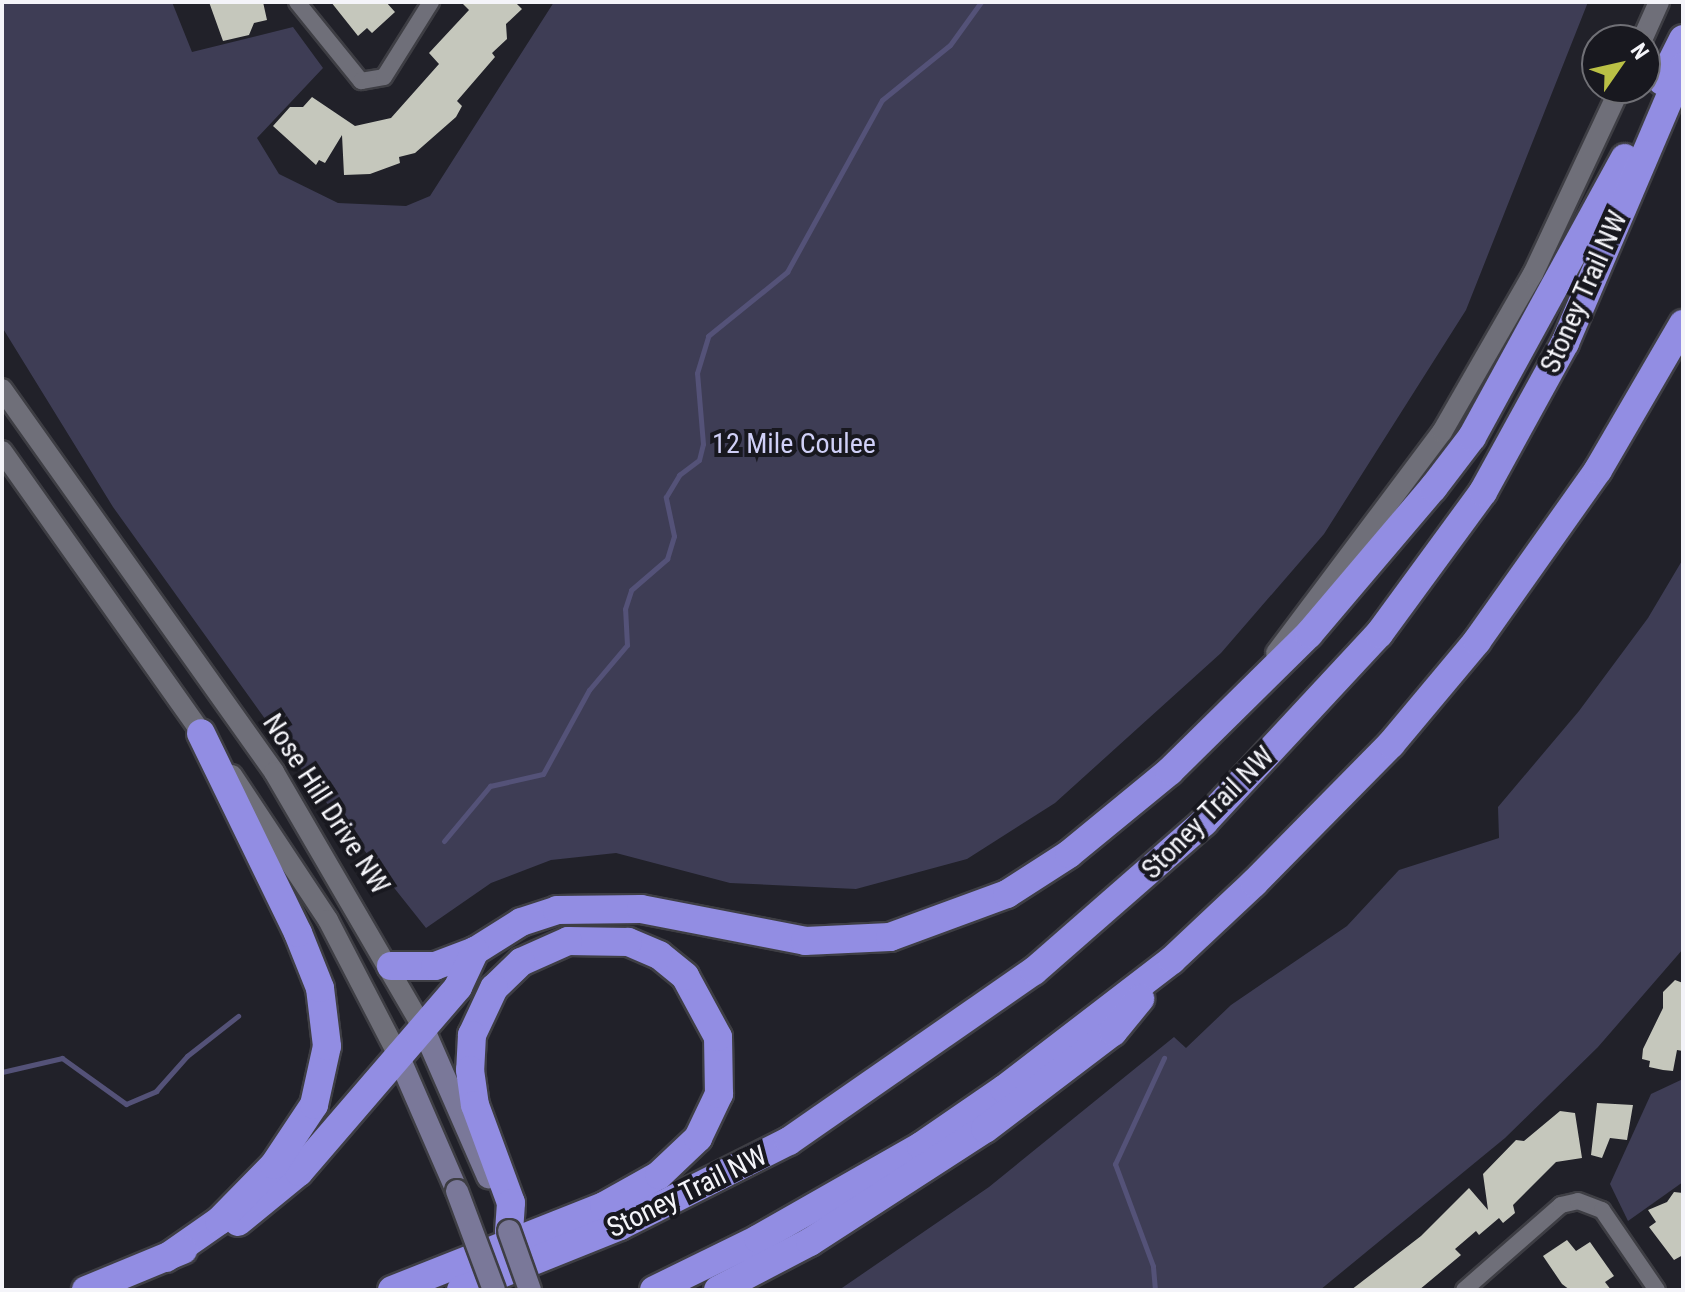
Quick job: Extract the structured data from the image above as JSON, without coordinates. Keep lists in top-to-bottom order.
{
  "streets": {
    "highway": ["Stoney Trail NW"],
    "main road": ["Nose Hill Drive NW"]
  },
  "parks": ["12 Mile Coulee"],
  "north": "top right"
}
